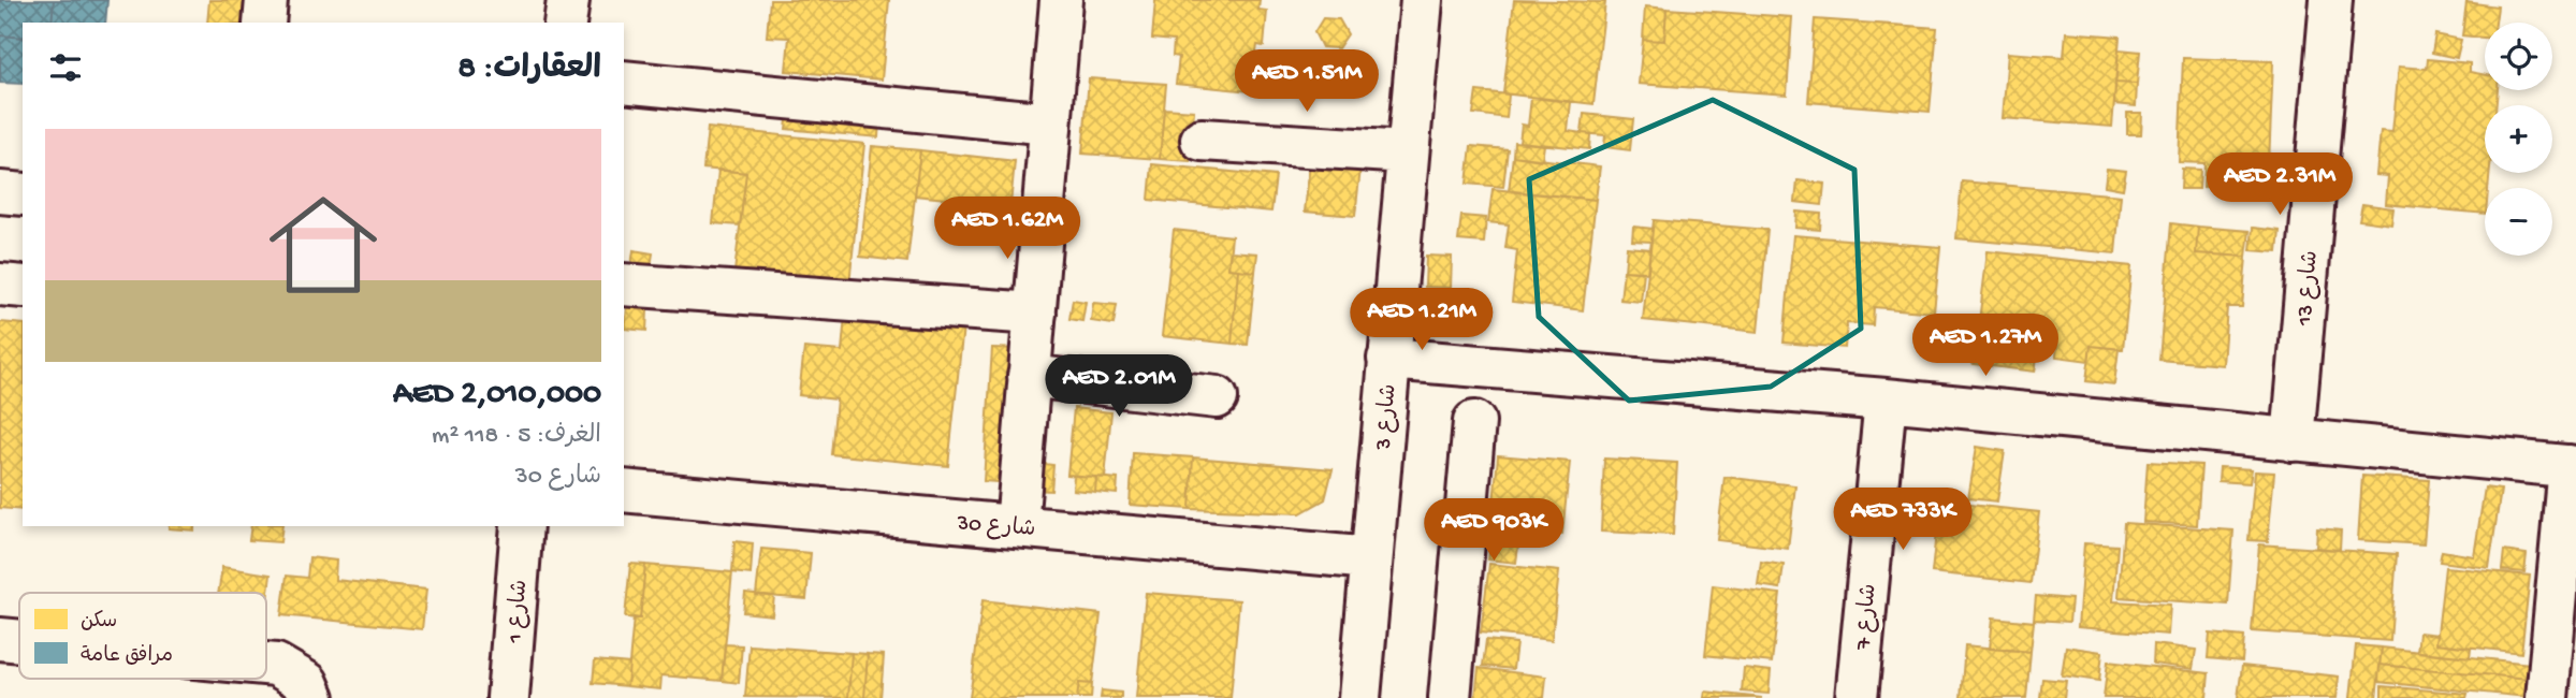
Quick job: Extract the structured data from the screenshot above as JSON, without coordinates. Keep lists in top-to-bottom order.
{
  "streets": {
    "street": [
      "شارع 13",
      "شارع 3",
      "شارع 30",
      "شارع 1",
      "شارع 7"
    ]
  },
  "crossings": [
    ["شارع 3", "شارع 30"]
  ],
  "legend": ["سكن", "مرافق عامة"],
  "page": {
    "map_buttons": ["+", "−"],
    "heading": "العقارات: 8",
    "price": [
      "AED 1.51M",
      "AED 2.31M",
      "AED 1.62M",
      "AED 1.21M",
      "AED 1.27M",
      "AED 2.01M",
      "AED 733K",
      "AED 903K"
    ],
    "list": [
      {
        "name": "AED 2,010,000",
        "note": "الغرف: 5 · 118 m² · شارع 30"
      }
    ]
  }
}
